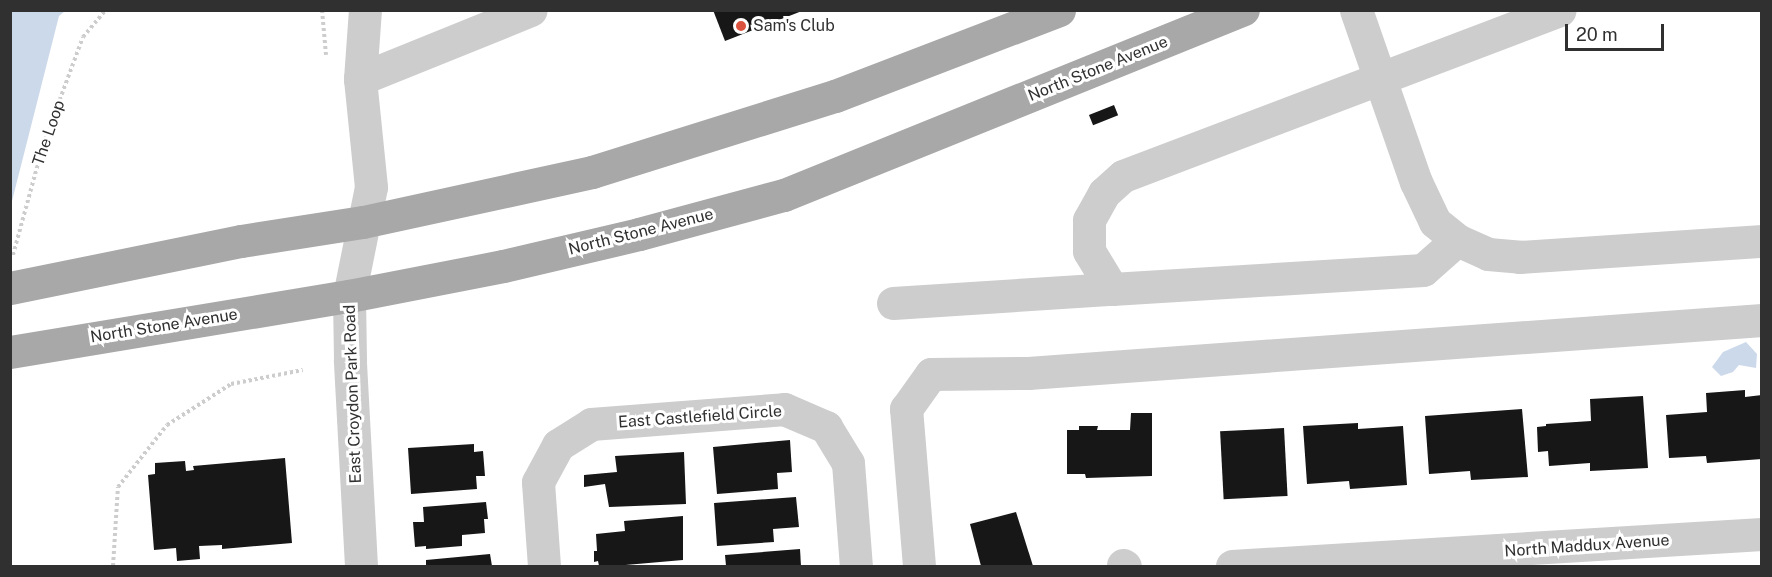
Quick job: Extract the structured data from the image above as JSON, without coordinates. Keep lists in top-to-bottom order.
{
  "streets": {
    "main road": ["North Stone Avenue"],
    "street": ["East Croydon Park Road", "East Castlefield Circle", "North Maddux Avenue"],
    "path": ["The Loop"]
  },
  "crossings": [
    ["North Stone Avenue", "East Croydon Park Road"]
  ],
  "places": ["Sam's Club"],
  "scale_bar": "20 m"
}
